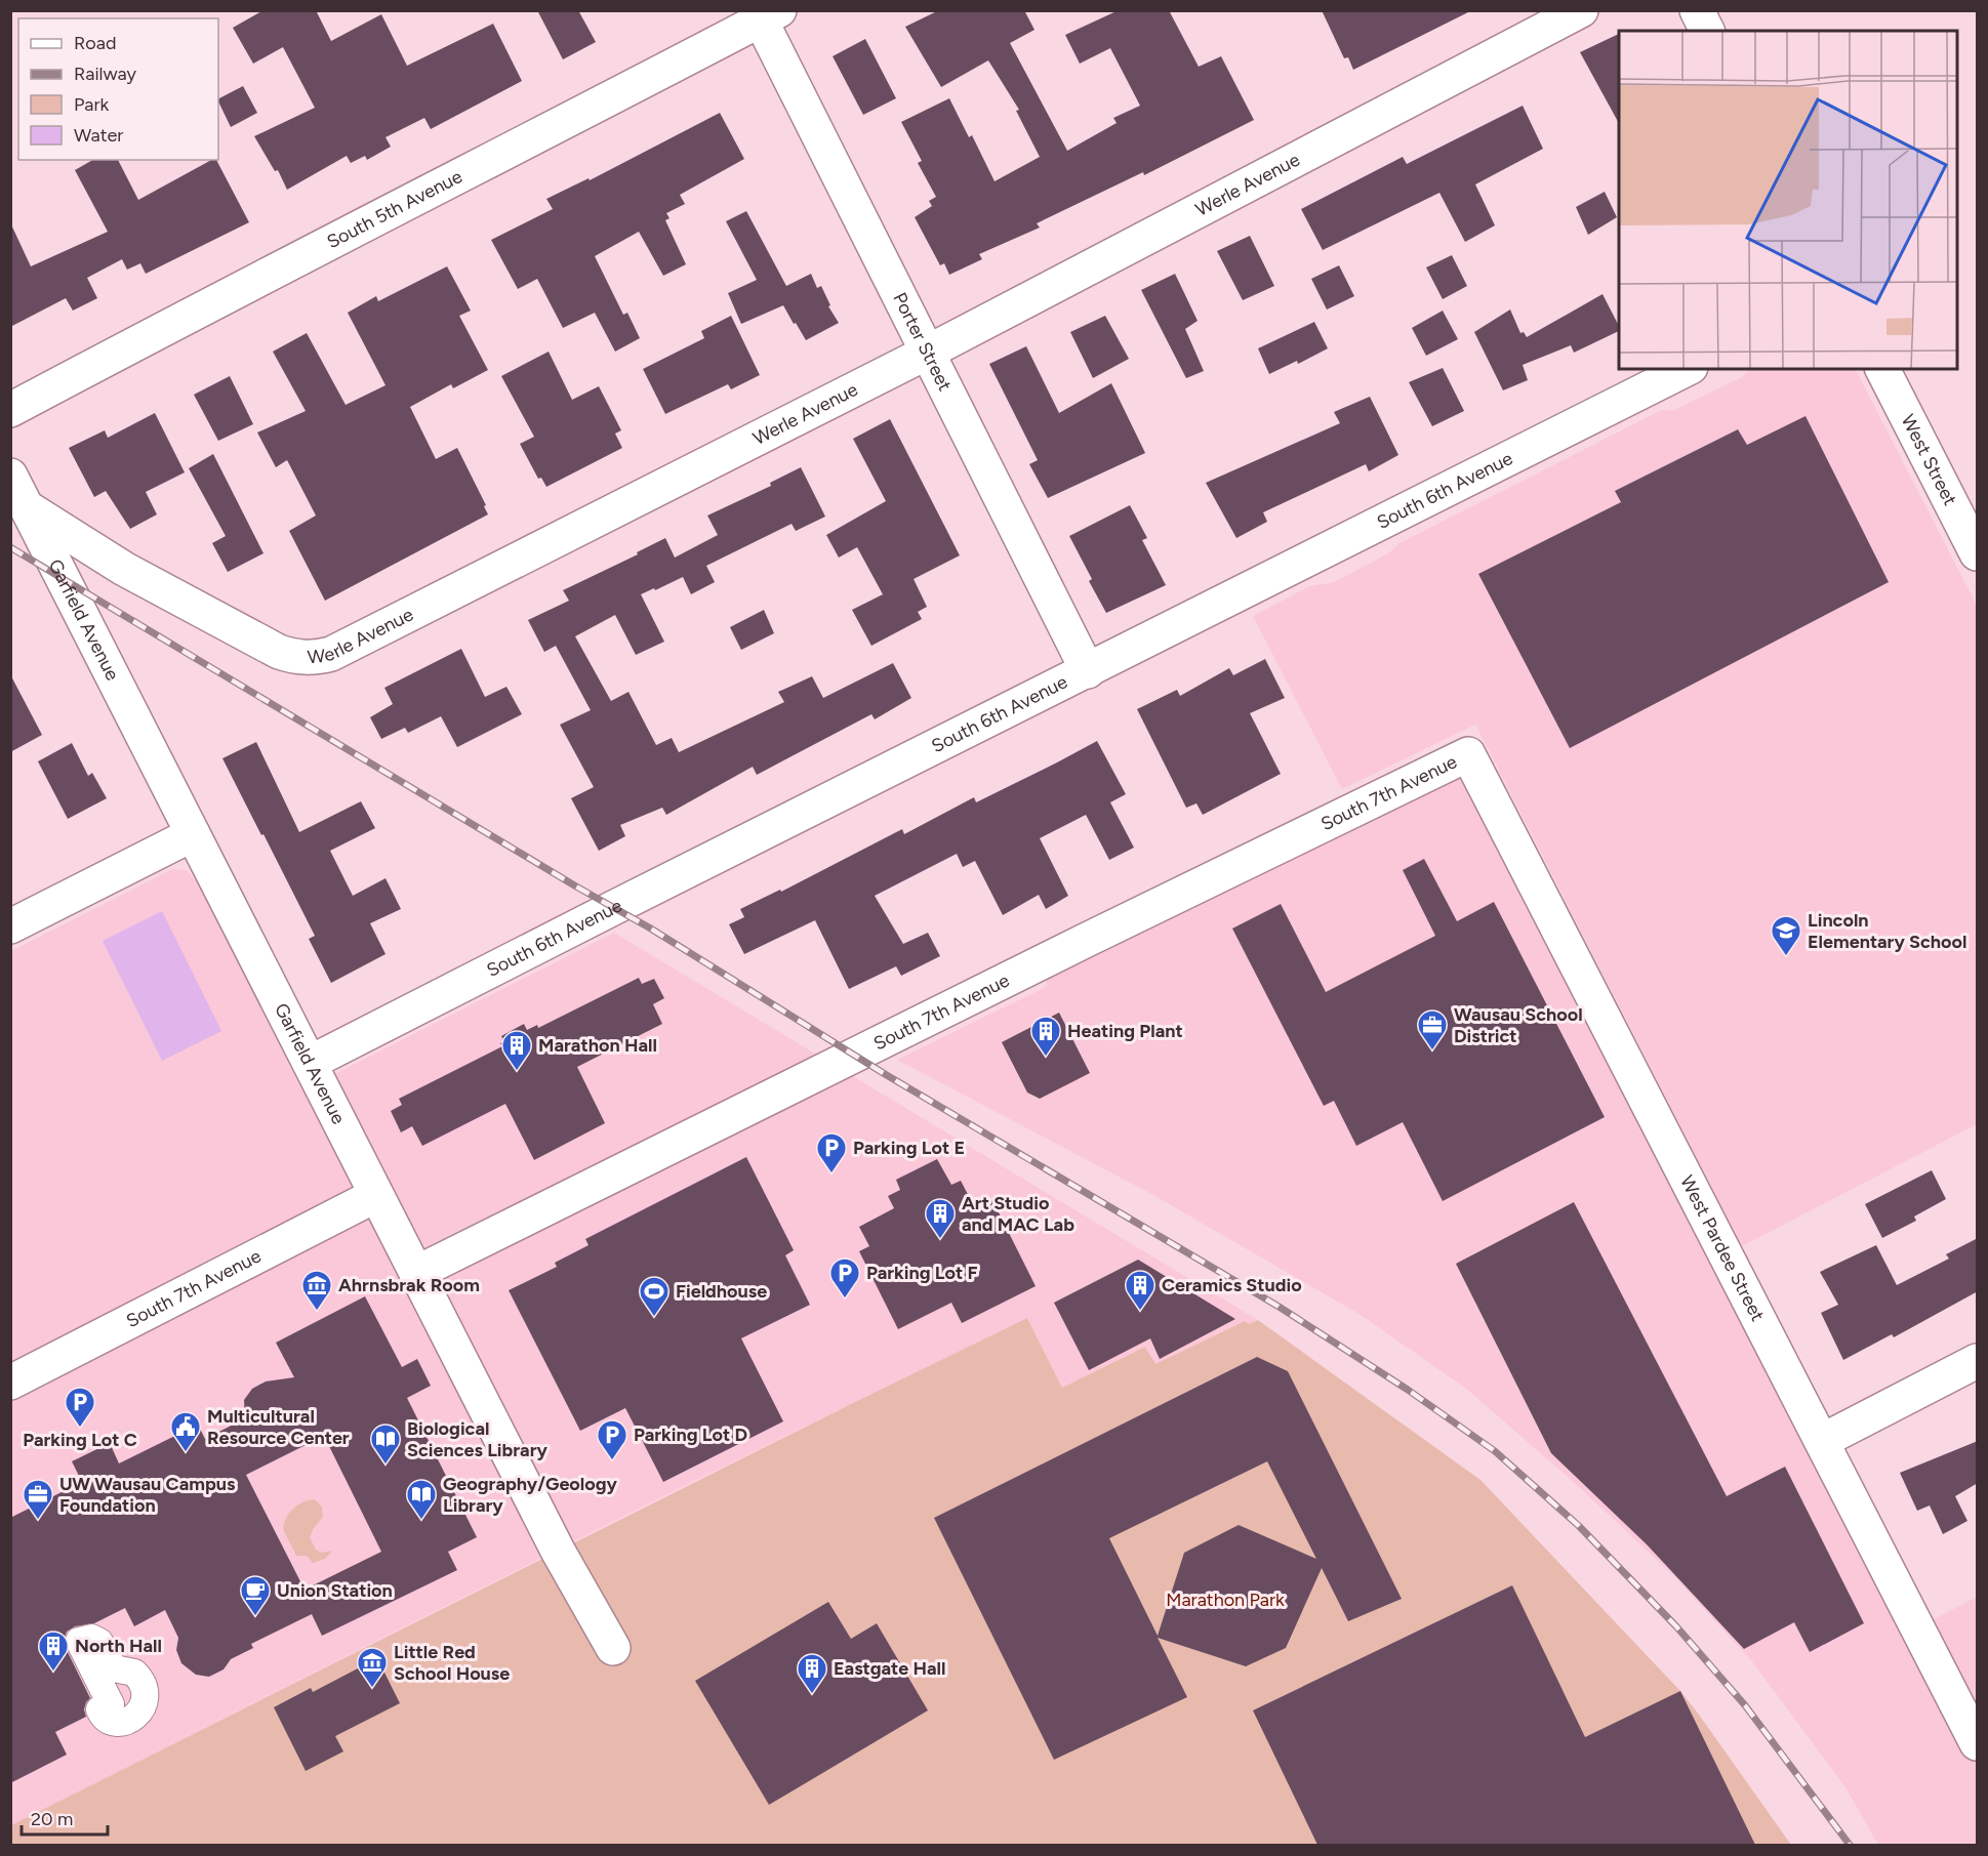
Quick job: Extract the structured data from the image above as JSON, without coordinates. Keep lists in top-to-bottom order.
{
  "streets": {
    "street": [
      "Werle Avenue",
      "South 5th Avenue",
      "Porter Street",
      "West Street",
      "South 6th Avenue",
      "Garfield Avenue",
      "South 7th Avenue",
      "West Pardee Street"
    ]
  },
  "crossings": [
    ["Werle Avenue", "Porter Street"],
    ["Werle Avenue", "Garfield Avenue"],
    ["South 5th Avenue", "Porter Street"],
    ["Porter Street", "South 6th Avenue"],
    ["South 6th Avenue", "Garfield Avenue"],
    ["Garfield Avenue", "South 7th Avenue"],
    ["South 7th Avenue", "West Pardee Street"]
  ],
  "parks": ["Marathon Park"],
  "places": {
    "school or university": ["Lincoln Elementary School"],
    "office": ["Wausau School District", "UW Wausau Campus Foundation"],
    "building": [
      "Heating Plant",
      "Marathon Hall",
      "Art Studio and MAC Lab",
      "Ceramics Studio",
      "North Hall",
      "Eastgate Hall"
    ],
    "parking": [
      "Parking Lot E",
      "Parking Lot F",
      "Parking Lot C",
      "Parking Lot D"
    ],
    "museum": ["Ahrnsbrak Room", "Little Red School House"],
    "sports": ["Fieldhouse"],
    "public building": ["Multicultural Resource Center"],
    "library": ["Biological Sciences Library", "Geography/Geology Library"],
    "cafe": ["Union Station"]
  },
  "legend": [
    "Road",
    "Railway",
    "Park",
    "Water"
  ],
  "scale_bar": "20 m"
}
